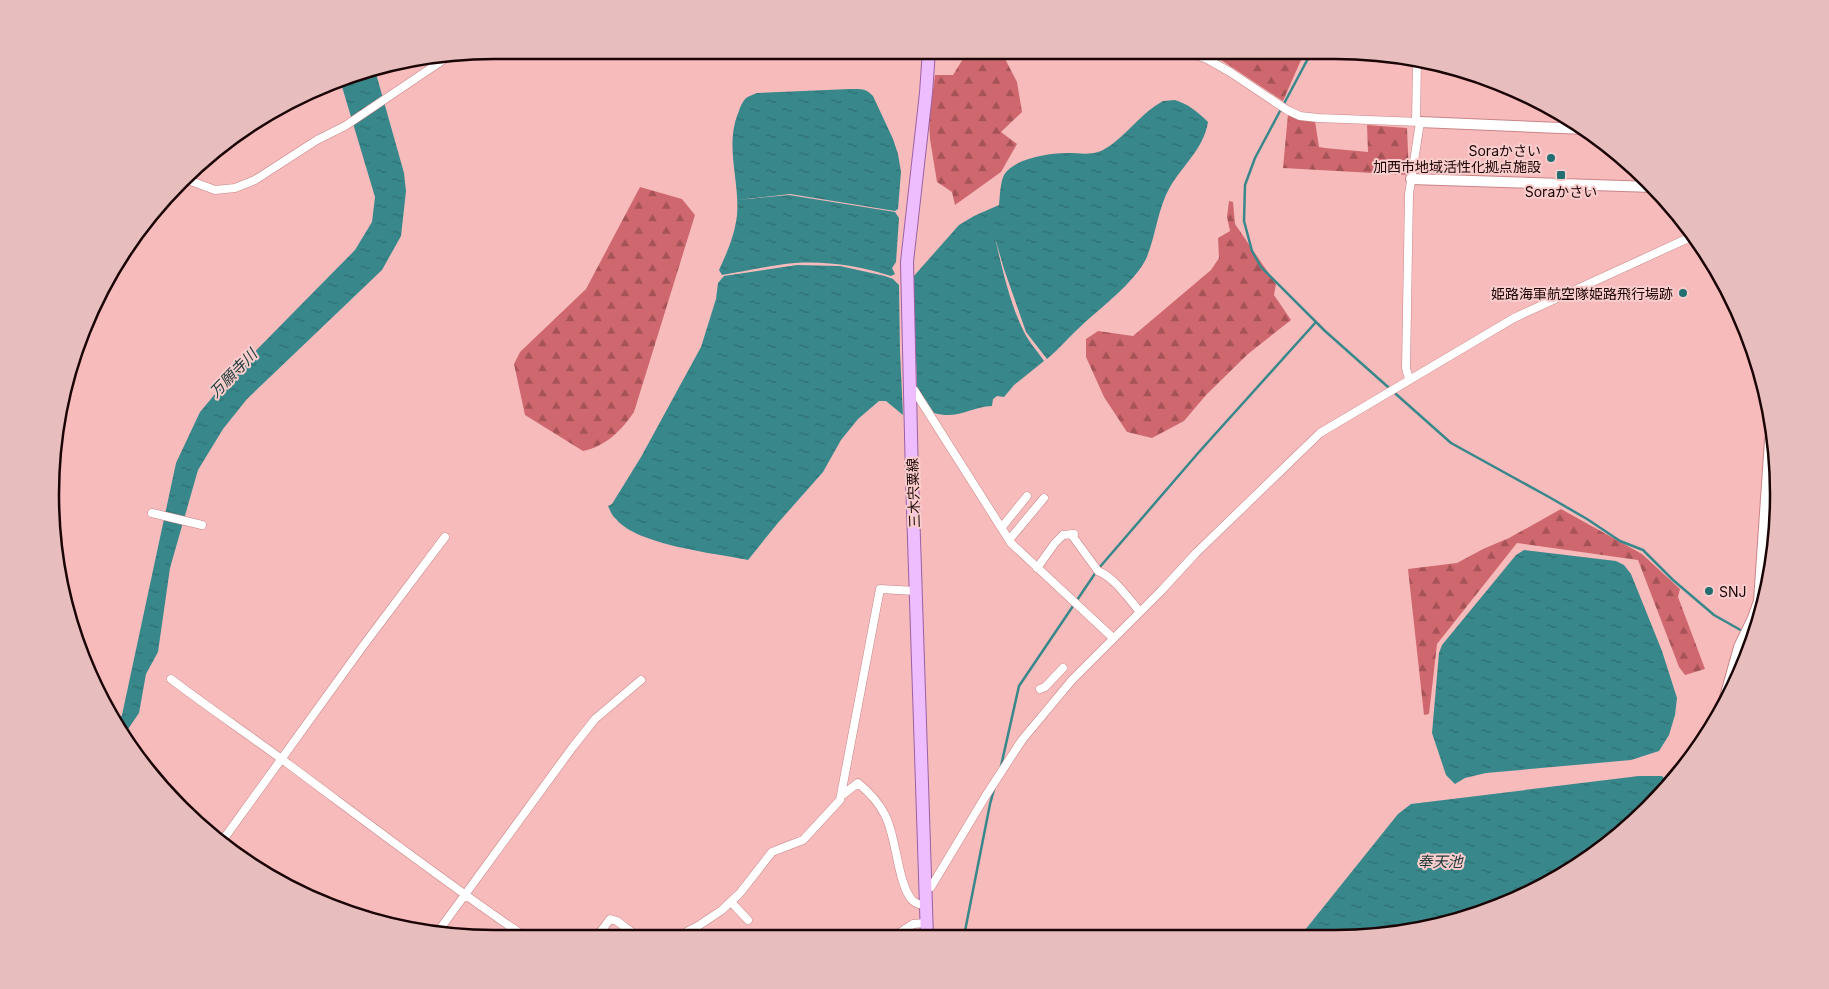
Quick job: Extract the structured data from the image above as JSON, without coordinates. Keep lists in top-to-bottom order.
{
  "streets": {
    "main road": ["三木宍粟線"]
  },
  "water": ["万願寺川", "奉天池"],
  "places": {
    "other": ["Soraかさい 加西市地域活性化拠点施設", "姫路海軍航空隊姫路飛行場跡", "SNJ"],
    "transit": ["Soraかさい"]
  }
}
